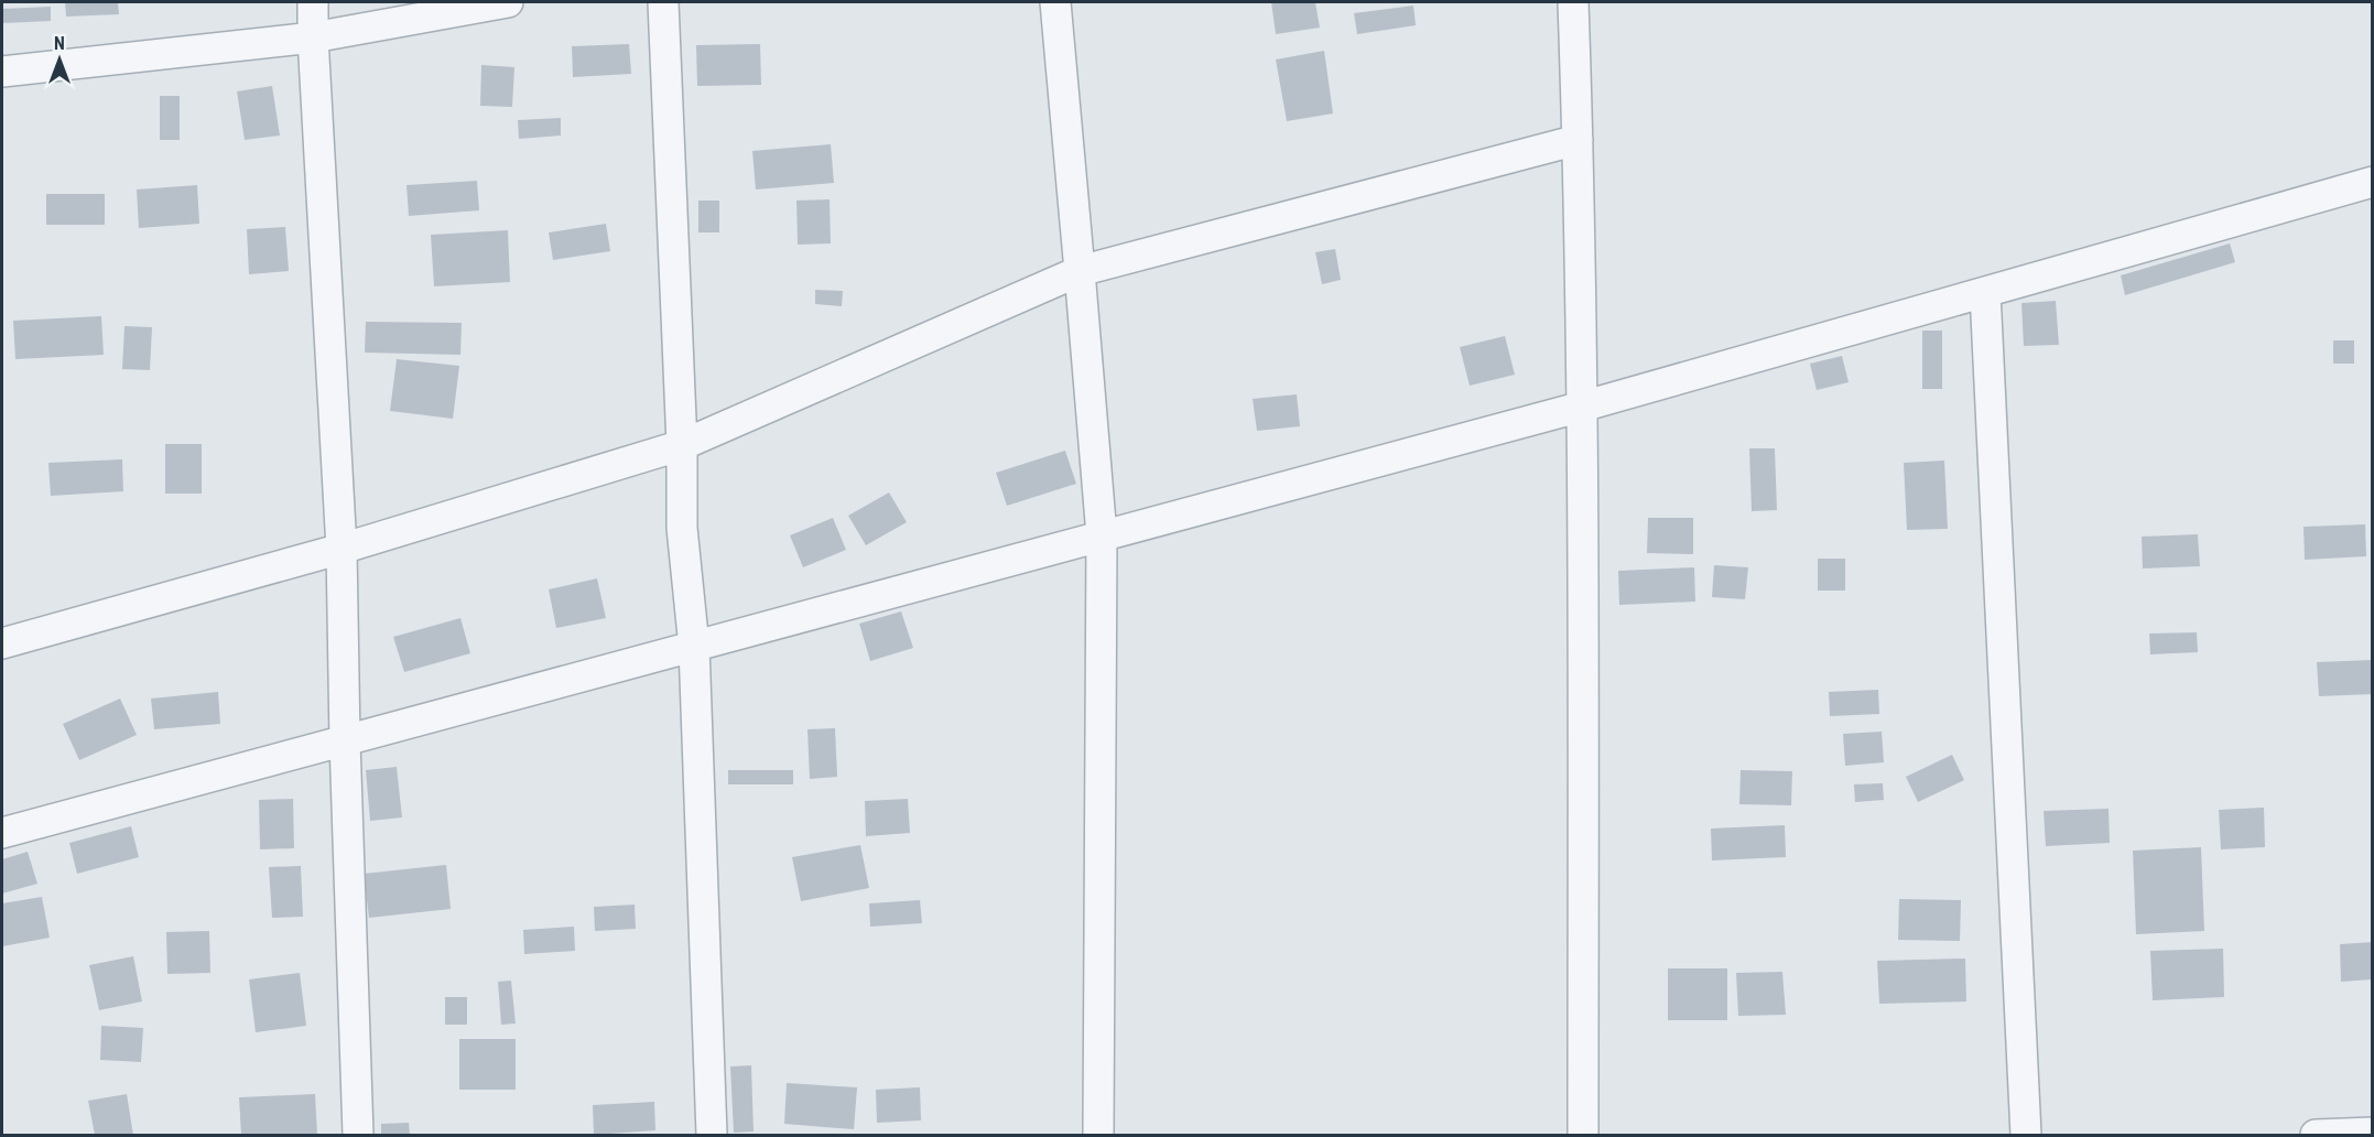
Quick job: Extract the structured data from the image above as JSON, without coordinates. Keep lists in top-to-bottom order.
{
  "north": "top"
}
